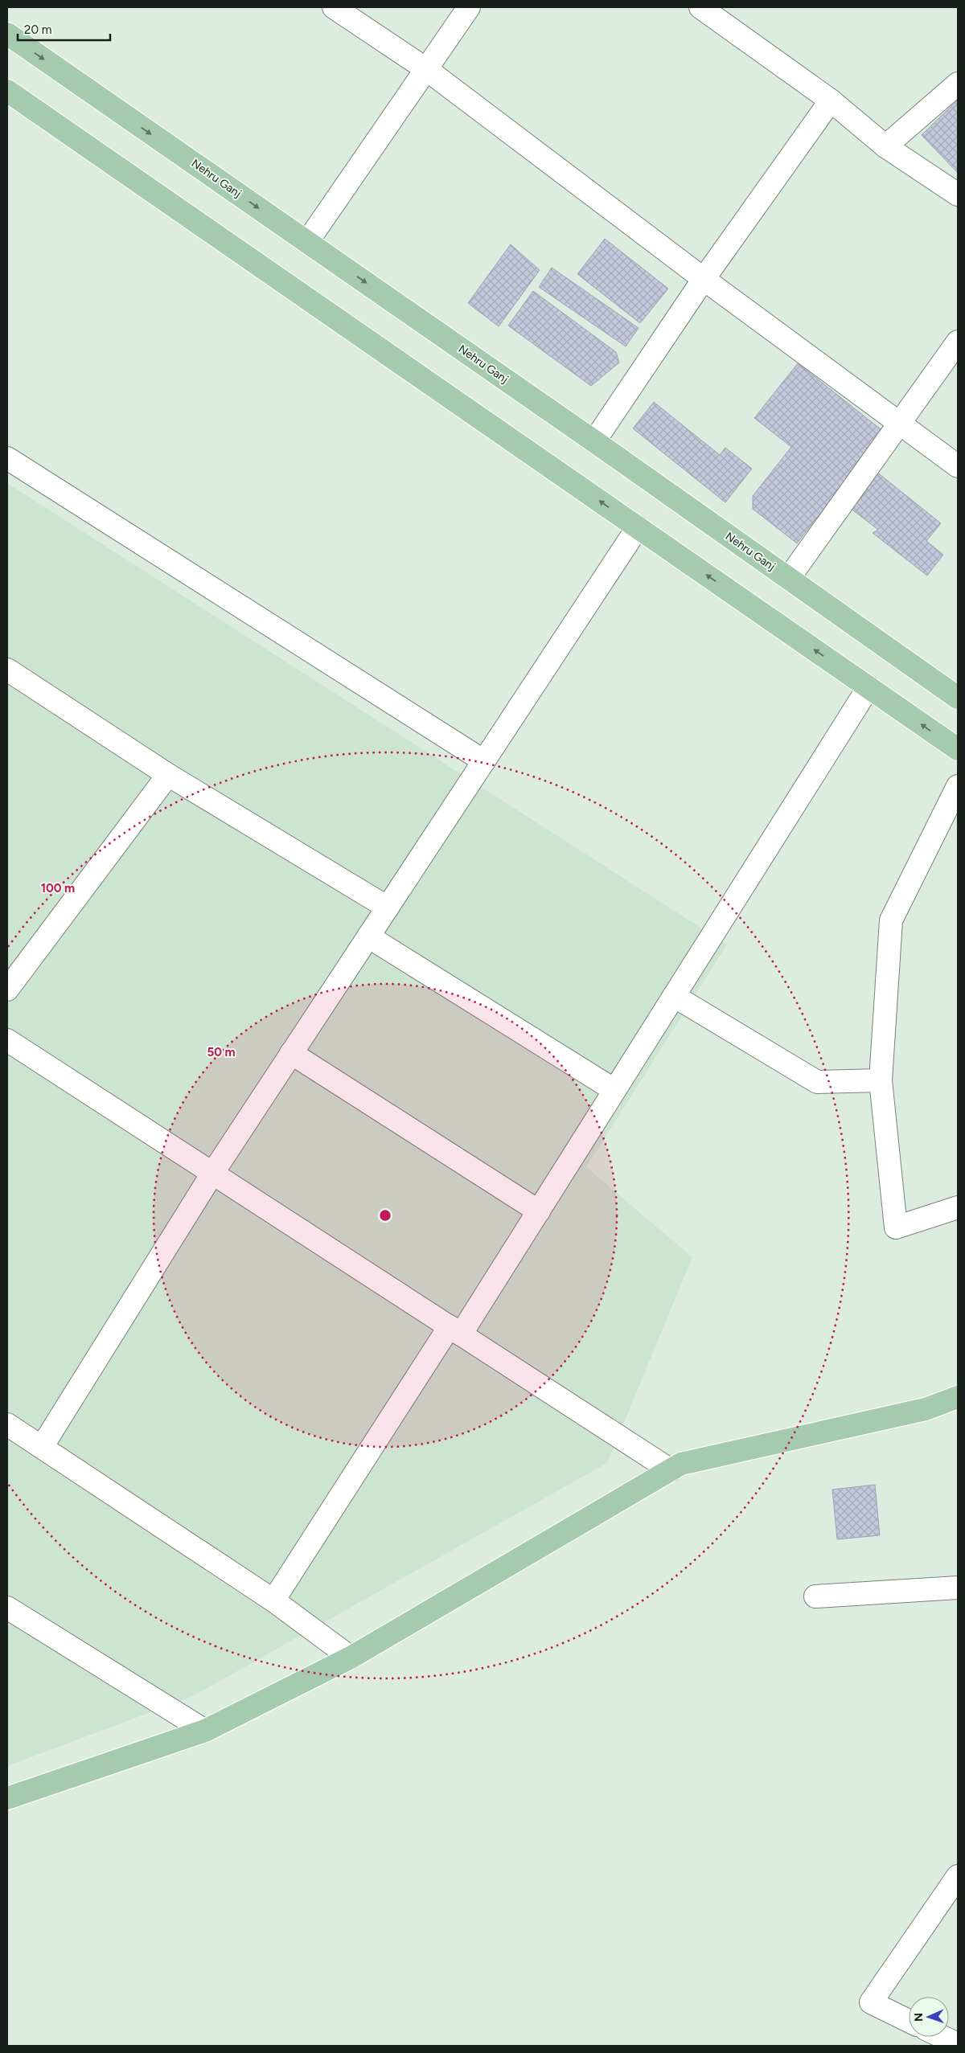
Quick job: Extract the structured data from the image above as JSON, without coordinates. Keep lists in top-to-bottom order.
{
  "streets": {
    "main road": ["Nehru Ganj"]
  },
  "scale_bar": "20 m",
  "north": "left",
  "rings": ["100 m", "50 m"]
}
